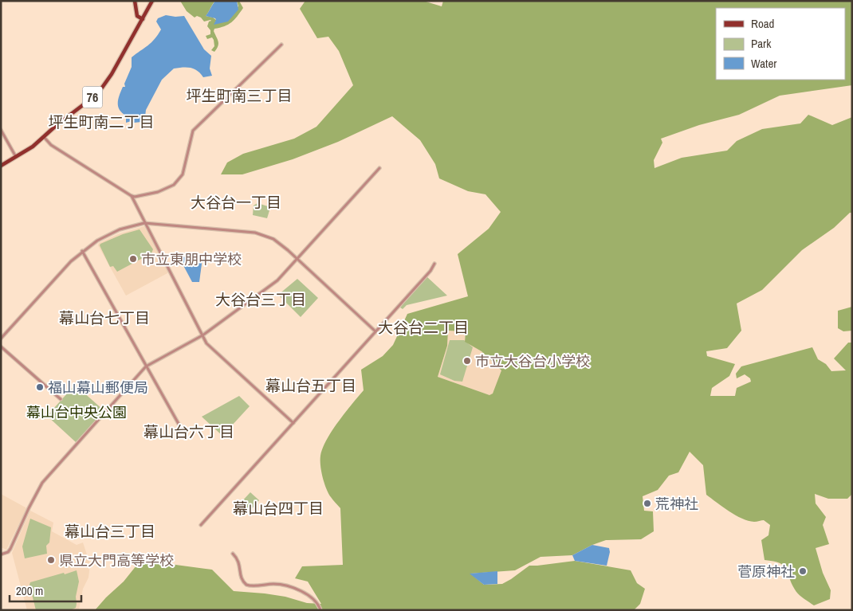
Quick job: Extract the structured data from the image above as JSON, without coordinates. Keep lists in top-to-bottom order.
{
  "streets": {
    "main road": ["76"]
  },
  "districts": [
    "坪生町南三丁目",
    "坪生町南二丁目",
    "大谷台一丁目",
    "大谷台三丁目",
    "幕山台七丁目",
    "大谷台二丁目",
    "幕山台五丁目",
    "幕山台六丁目",
    "幕山台四丁目",
    "幕山台三丁目"
  ],
  "parks": ["幕山台中央公園"],
  "places": [
    "市立東朋中学校",
    "市立大谷台小学校",
    "福山幕山郵便局",
    "荒神社",
    "県立大門高等学校",
    "菅原神社"
  ],
  "legend": ["Road", "Park", "Water"],
  "scale_bar": "200 m"
}
